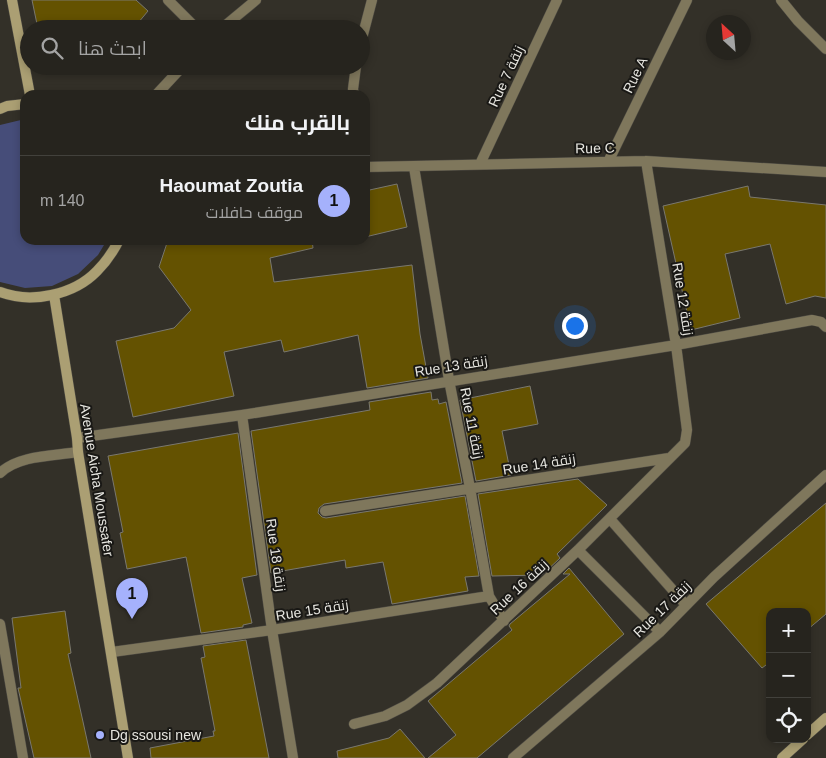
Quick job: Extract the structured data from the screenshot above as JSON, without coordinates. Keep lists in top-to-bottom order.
{
  "streets": {
    "street": [
      "Rue A",
      "Rue 7 زنقة",
      "Rue C",
      "Rue 12 زنقة",
      "Rue 13 زنقة",
      "Rue 11 زنقة",
      "Rue 14 زنقة",
      "Avenue Aicha Moussafer",
      "Rue 18 زنقة",
      "Rue 16 زنقة",
      "Rue 17 زنقة",
      "Rue 15 زنقة"
    ]
  },
  "crossings": [
    ["Rue A", "Rue C"],
    ["Rue 7 زنقة", "Rue C"],
    ["Rue C", "Rue 12 زنقة"],
    ["Rue C", "Rue 11 زنقة"],
    ["Rue 12 زنقة", "Rue 13 زنقة"],
    ["Rue 12 زنقة", "Rue 16 زنقة"],
    ["Rue 13 زنقة", "Rue 11 زنقة"],
    ["Rue 13 زنقة", "Avenue Aicha Moussafer"],
    ["Rue 13 زنقة", "Rue 18 زنقة"],
    ["Rue 11 زنقة", "Rue 14 زنقة"],
    ["Rue 11 زنقة", "Rue 15 زنقة"],
    ["Rue 14 زنقة", "Rue 16 زنقة"],
    ["Avenue Aicha Moussafer", "Rue 15 زنقة"],
    ["Rue 18 زنقة", "Rue 15 زنقة"]
  ],
  "places": ["Dg ssousi new"],
  "north": "top left",
  "page": {
    "search": "ابحث هنا",
    "heading": "بالقرب منك",
    "list": [
      {
        "mark": "1",
        "name": "Haoumat Zoutia",
        "note": "موقف حافلات",
        "value": "140 m"
      }
    ],
    "pins": "1",
    "map_buttons": ["+", "−"]
  }
}
